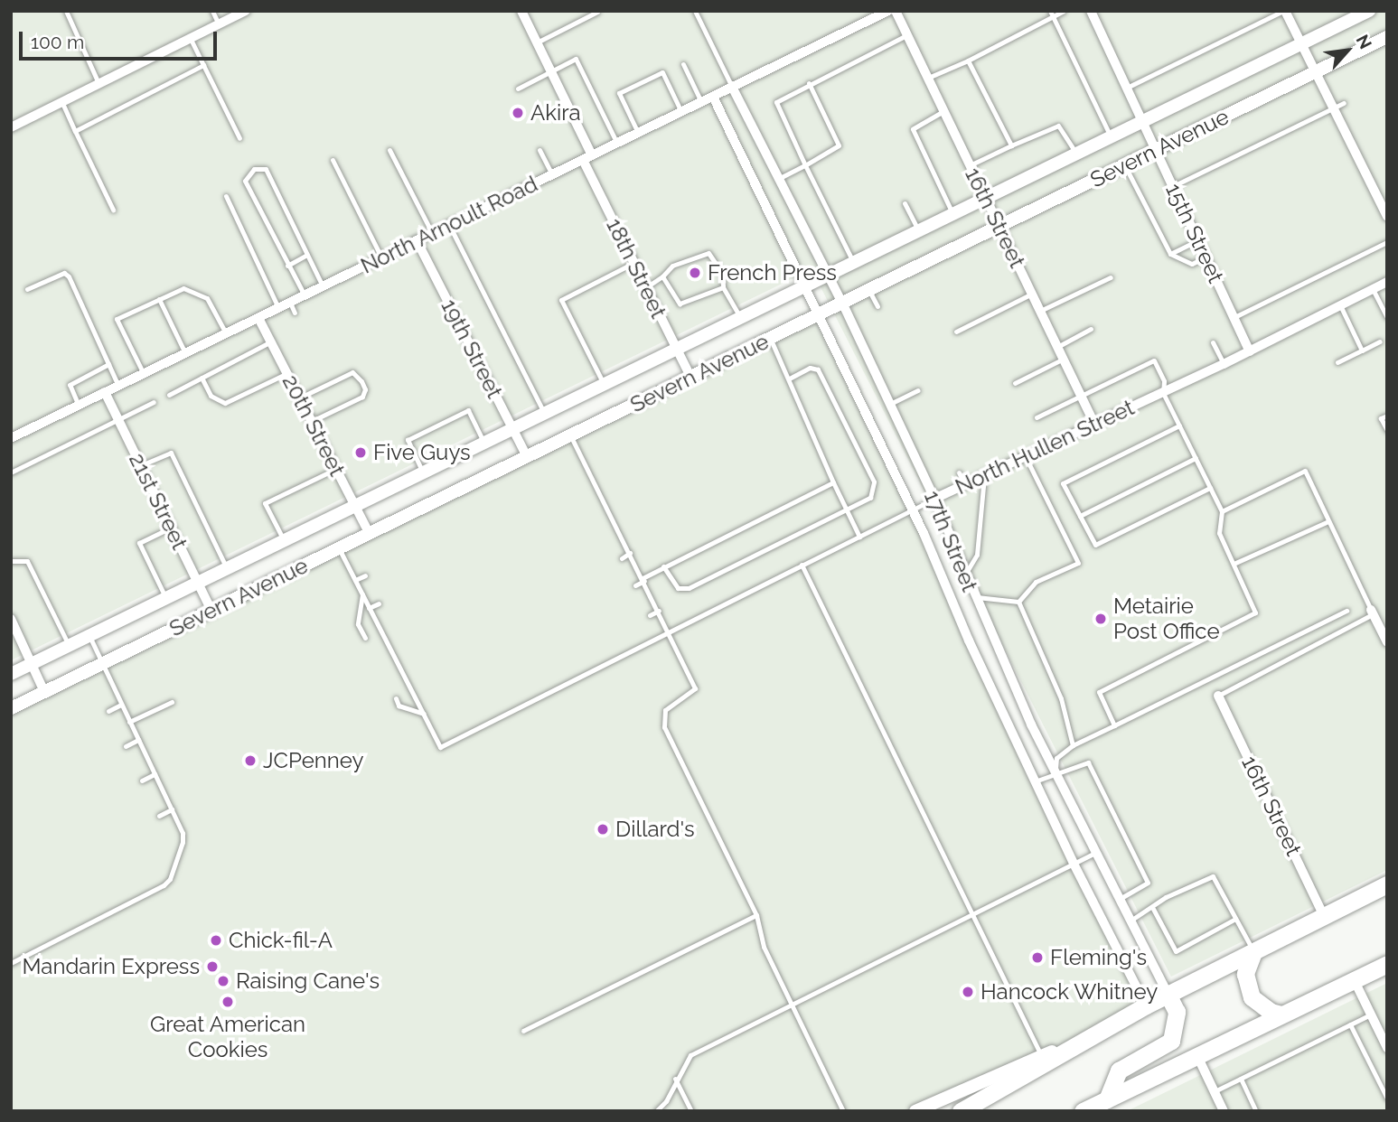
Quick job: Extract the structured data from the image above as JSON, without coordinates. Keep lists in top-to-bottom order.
{
  "streets": {
    "street": [
      "Severn Avenue",
      "16th Street",
      "North Arnoult Road",
      "15th Street",
      "18th Street",
      "19th Street",
      "20th Street",
      "North Hullen Street",
      "21st Street",
      "17th Street"
    ]
  },
  "crossings": [
    ["Severn Avenue", "16th Street"],
    ["Severn Avenue", "15th Street"],
    ["Severn Avenue", "18th Street"],
    ["Severn Avenue", "19th Street"],
    ["Severn Avenue", "20th Street"],
    ["Severn Avenue", "21st Street"],
    ["Severn Avenue", "17th Street"],
    ["16th Street", "North Hullen Street"],
    ["North Arnoult Road", "18th Street"],
    ["North Arnoult Road", "19th Street"],
    ["North Arnoult Road", "20th Street"],
    ["North Arnoult Road", "21st Street"],
    ["North Arnoult Road", "17th Street"],
    ["15th Street", "North Hullen Street"],
    ["North Hullen Street", "17th Street"]
  ],
  "places": [
    "Akira",
    "French Press",
    "Five Guys",
    "Metairie Post Office",
    "JCPenney",
    "Dillard's",
    "Chick-fil-A",
    "Fleming's",
    "Mandarin Express",
    "Raising Cane's",
    "Hancock Whitney",
    "Great American Cookies"
  ],
  "scale_bar": "100 m",
  "north": "top right"
}
